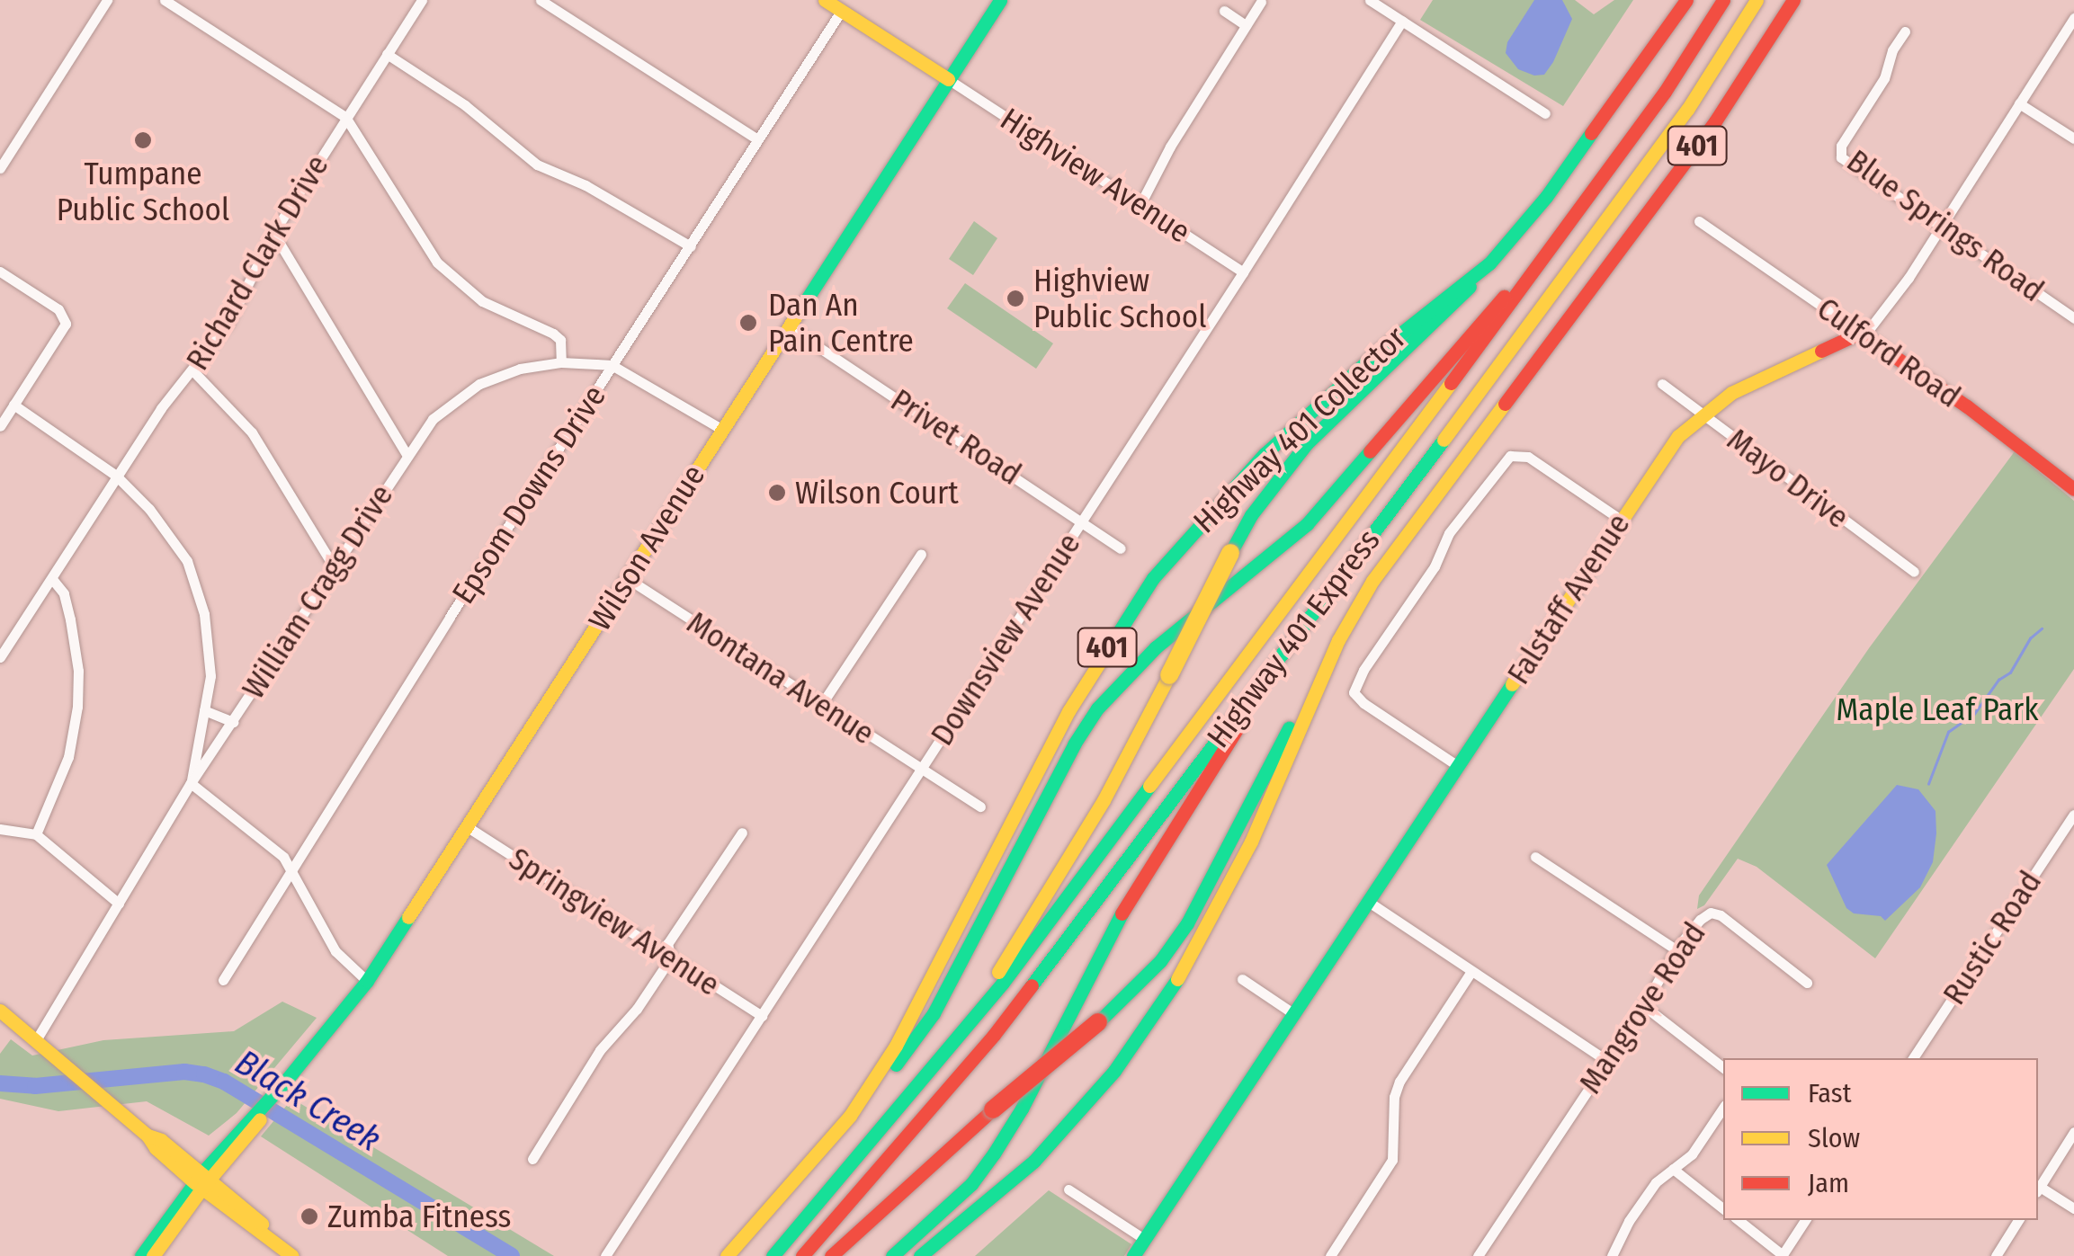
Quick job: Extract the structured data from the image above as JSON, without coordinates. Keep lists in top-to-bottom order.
{
  "streets": {
    "main road": [
      "401",
      "Culford Road",
      "Highway 401 Collector",
      "Wilson Avenue",
      "Falstaff Avenue",
      "Highway 401 Express"
    ],
    "street": [
      "Highview Avenue",
      "Blue Springs Road",
      "Richard Clark Drive",
      "Privet Road",
      "Mayo Drive",
      "Epsom Downs Drive",
      "William Cragg Drive",
      "Downsview Avenue",
      "Montana Avenue",
      "Springview Avenue",
      "Rustic Road",
      "Mangrove Road"
    ]
  },
  "crossings": [
    ["Highview Avenue", "Wilson Avenue"],
    ["Highview Avenue", "Downsview Avenue"],
    ["Blue Springs Road", "Falstaff Avenue"],
    ["Culford Road", "Falstaff Avenue"],
    ["Privet Road", "Wilson Avenue"],
    ["Privet Road", "Downsview Avenue"],
    ["Mayo Drive", "Falstaff Avenue"],
    ["Epsom Downs Drive", "William Cragg Drive"],
    ["Wilson Avenue", "William Cragg Drive"],
    ["Wilson Avenue", "Montana Avenue"],
    ["Wilson Avenue", "Springview Avenue"],
    ["Downsview Avenue", "Montana Avenue"],
    ["Downsview Avenue", "Springview Avenue"]
  ],
  "water": ["Black Creek"],
  "parks": ["Maple Leaf Park"],
  "places": [
    "Tumpane Public School",
    "Highview Public School",
    "Dan An Pain Centre",
    "Wilson Court",
    "Zumba Fitness"
  ],
  "legend": ["Fast", "Slow", "Jam"]
}
